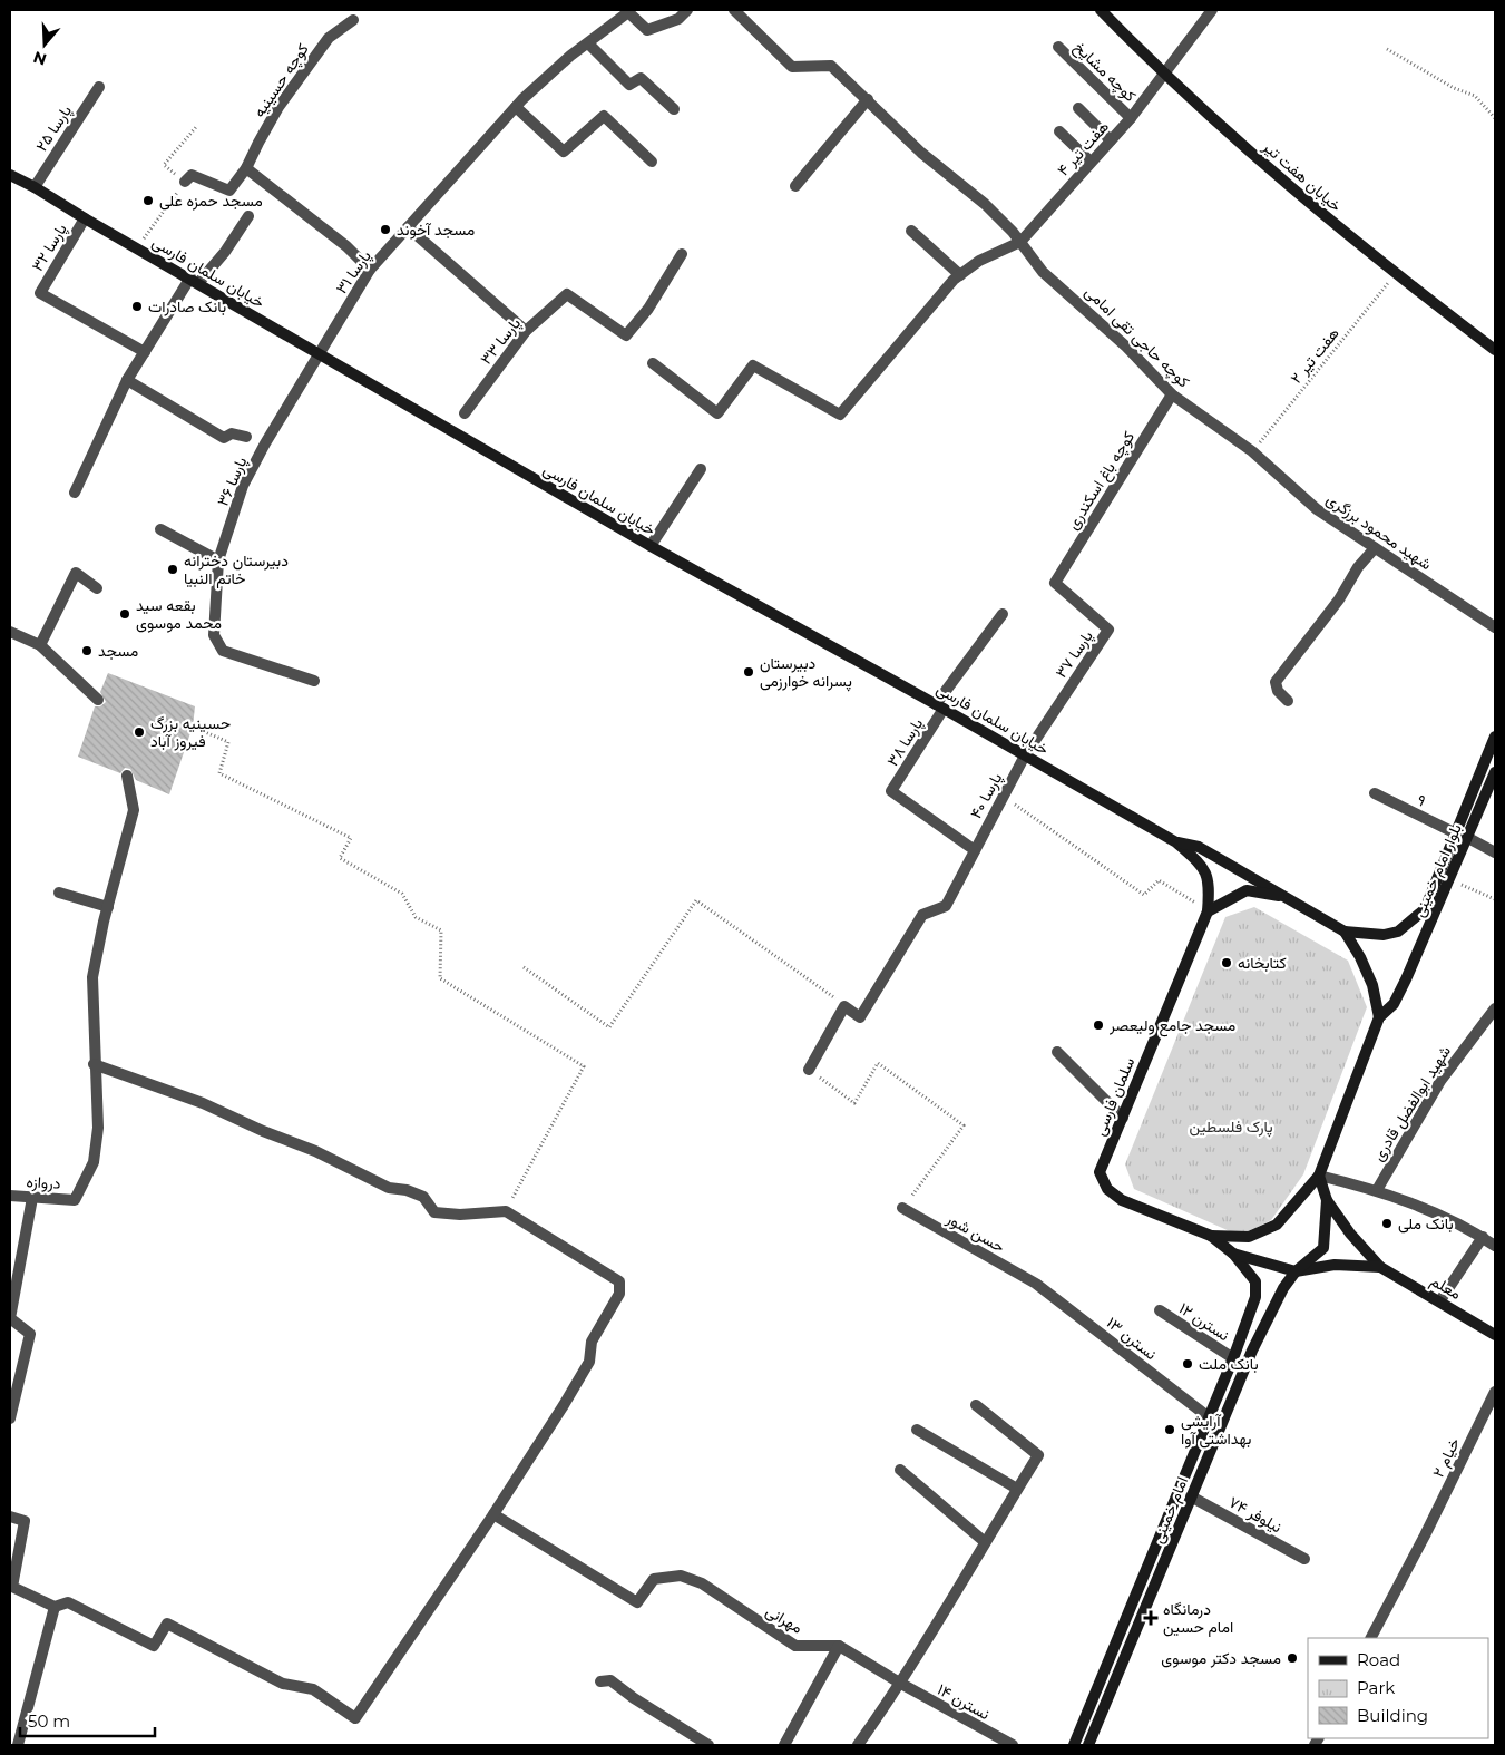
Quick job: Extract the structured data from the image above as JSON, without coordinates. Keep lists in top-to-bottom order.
{
  "streets": {
    "main road": [
      "خیابان هفت تیر",
      "خیابان سلمان فارسی",
      "بلوار امام خمینی",
      "سلمان فارسی",
      "معلم",
      "امام خمینی"
    ],
    "street": [
      "کوچه مشایخ",
      "کوچه حسینیه",
      "پارسا ۲۵",
      "هفت تیر ۴",
      "پارسا ۳۲",
      "پارسا ۳۱",
      "کوچه حاجی تقی امامی",
      "پارسا ۳۳",
      "کوچه باغ اسکندری",
      "پارسا ۳۶",
      "شهید محمود برزگری",
      "پارسا ۳۷",
      "پارسا ۳۸",
      "پارسا ۴۰",
      "۹",
      "شهید ابوالفضل قادری",
      "دروازه",
      "حسن شور",
      "نسترن ۱۲",
      "نسترن ۱۳",
      "خیام ۲",
      "نیلوفر ۷۴",
      "مهرانی",
      "نسترن ۱۴"
    ],
    "path": ["هفت تیر ۲"]
  },
  "crossings": [
    ["کوچه مشایخ", "هفت تیر ۴"],
    ["پارسا ۲۵", "خیابان سلمان فارسی"],
    ["هفت تیر ۴", "خیابان هفت تیر"],
    ["هفت تیر ۴", "کوچه حاجی تقی امامی"],
    ["خیابان هفت تیر", "هفت تیر ۲"],
    ["پارسا ۳۲", "خیابان سلمان فارسی"],
    ["خیابان سلمان فارسی", "پارسا ۳۱"],
    ["خیابان سلمان فارسی", "پارسا ۳۶"],
    ["خیابان سلمان فارسی", "پارسا ۳۷"],
    ["خیابان سلمان فارسی", "پارسا ۳۸"],
    ["خیابان سلمان فارسی", "پارسا ۴۰"],
    ["خیابان سلمان فارسی", "سلمان فارسی"],
    ["پارسا ۳۱", "پارسا ۳۶"],
    ["کوچه حاجی تقی امامی", "هفت تیر ۲"],
    ["کوچه حاجی تقی امامی", "کوچه باغ اسکندری"],
    ["کوچه حاجی تقی امامی", "شهید محمود برزگری"],
    ["هفت تیر ۲", "شهید محمود برزگری"],
    ["کوچه باغ اسکندری", "پارسا ۳۷"],
    ["پارسا ۳۷", "پارسا ۴۰"],
    ["پارسا ۳۸", "پارسا ۴۰"],
    ["۹", "بلوار امام خمینی"],
    ["حسن شور", "نسترن ۱۳"],
    ["نسترن ۱۲", "امام خمینی"],
    ["نسترن ۱۳", "امام خمینی"],
    ["امام خمینی", "نیلوفر ۷۴"]
  ],
  "parks": ["پارک فلسطین"],
  "places": {
    "other": [
      "مسجد حمزه علی",
      "مسجد آخوند",
      "بانک صادرات",
      "دبیرستان دخترانه خاتم النبیا",
      "بقعه سید محمد موسوی",
      "مسجد",
      "دبیرستان پسرانه خوارزمی",
      "حسینیه بزرگ فیروز آباد",
      "کتابخانه",
      "مسجد جامع ولیعصر",
      "بانک ملی",
      "بانک ملت",
      "آرایشی بهداشتی آوا",
      "مسجد دکتر موسوی"
    ],
    "health": ["درمانگاه امام حسین"]
  },
  "legend": ["Road", "Park", "Building"],
  "scale_bar": "50 m",
  "north": "bottom"
}
